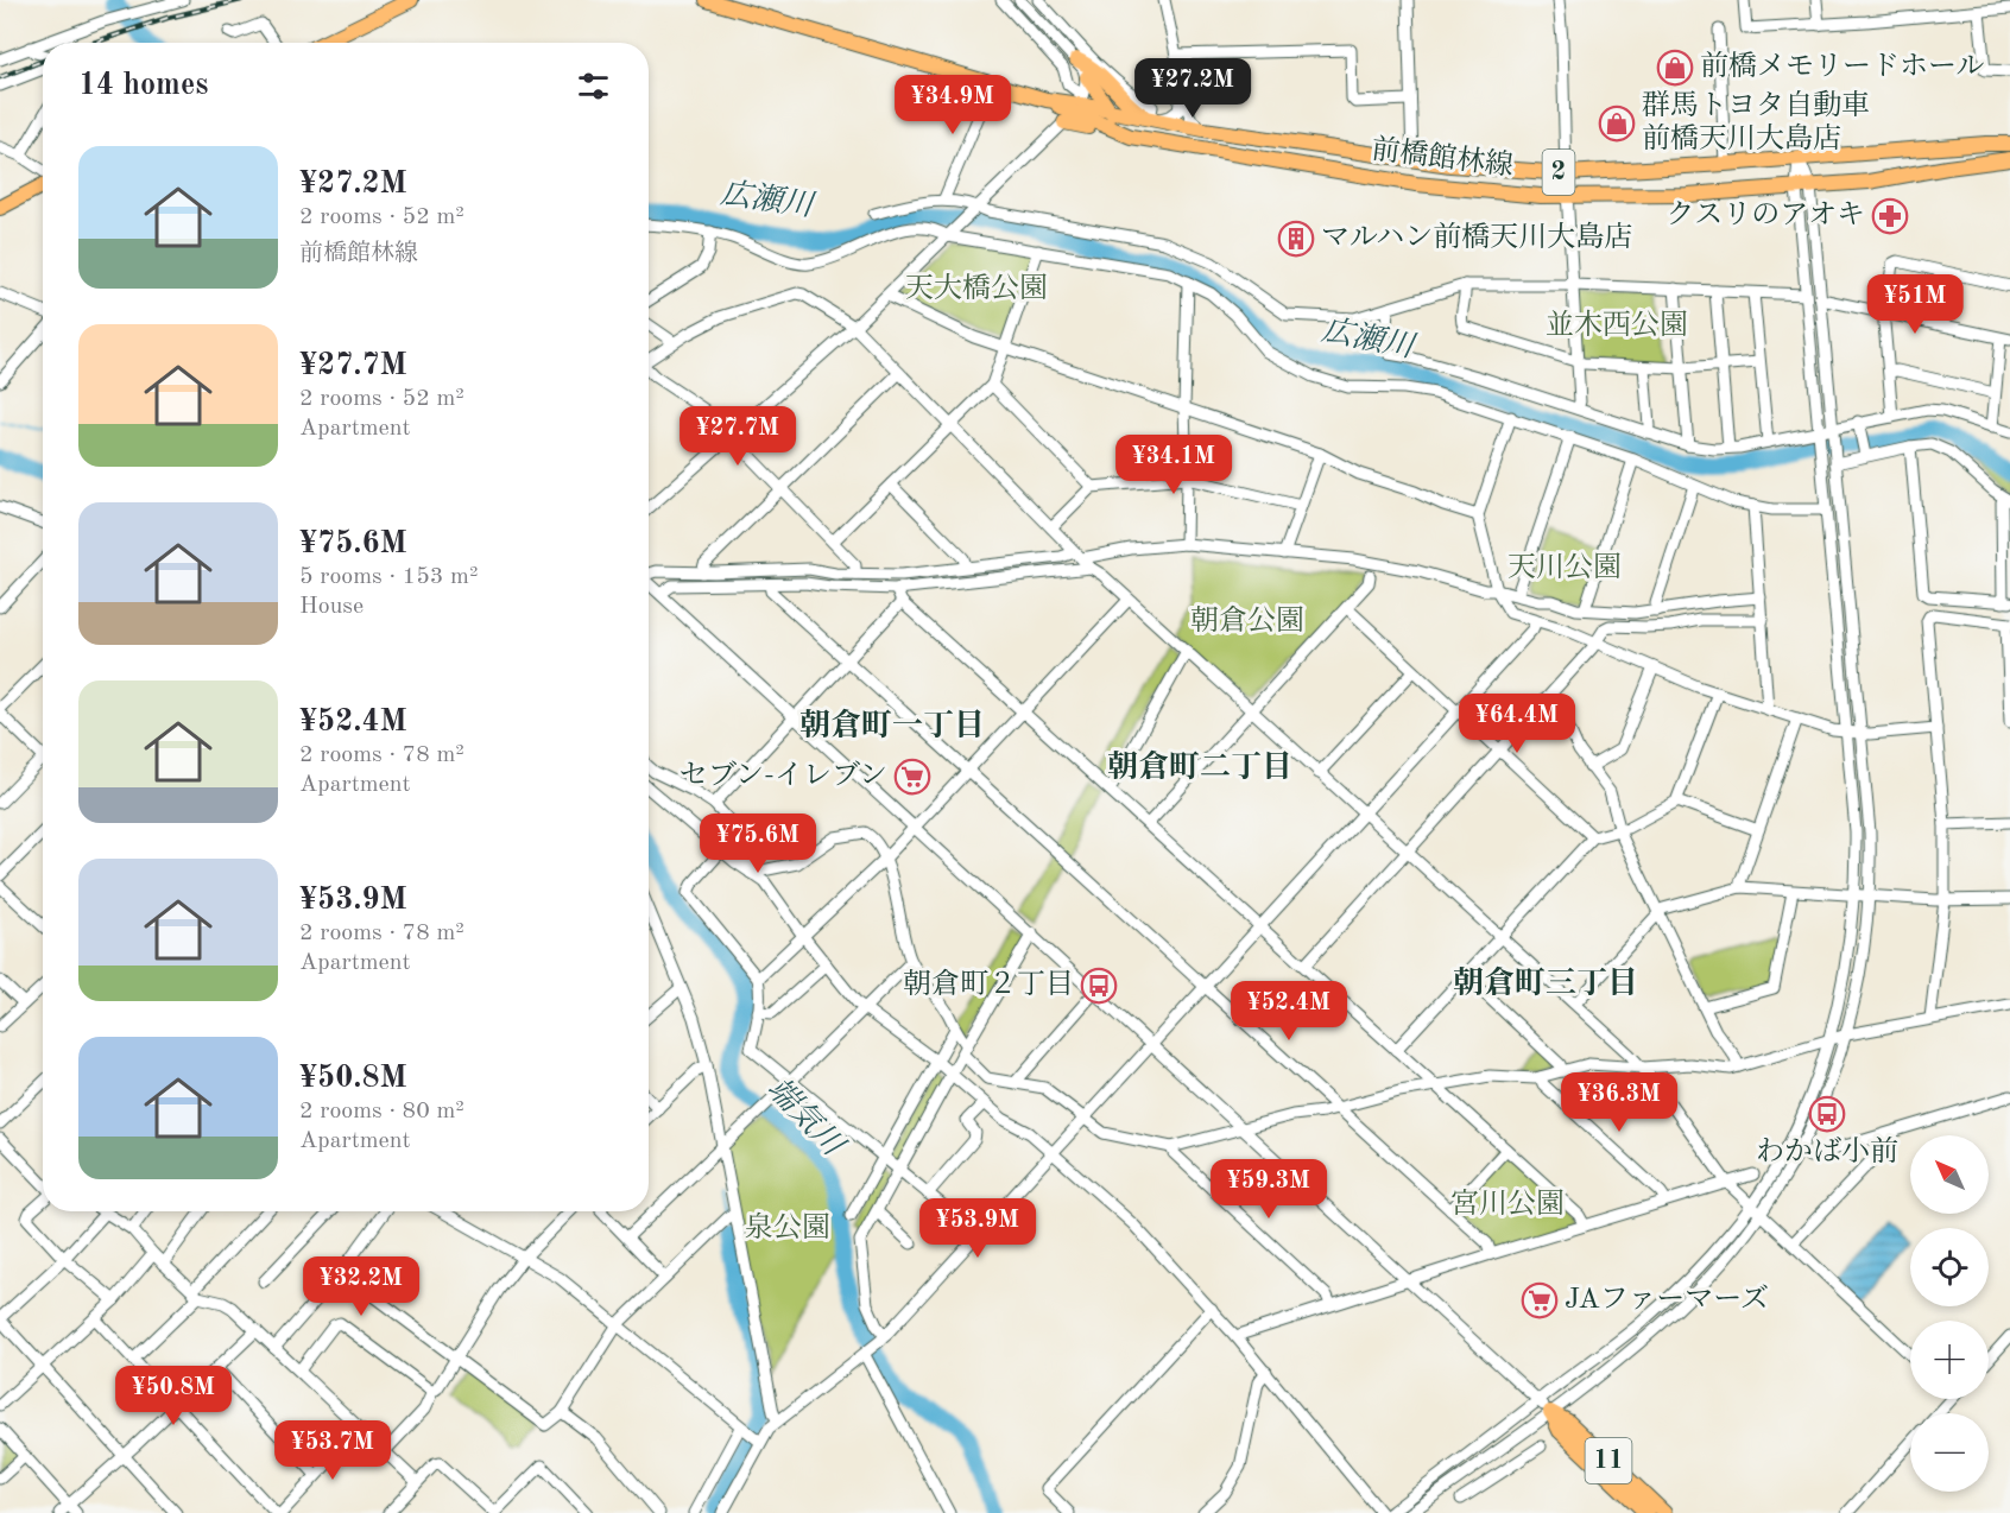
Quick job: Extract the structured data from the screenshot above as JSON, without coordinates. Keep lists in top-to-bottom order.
{
  "streets": {
    "main road": ["前橋館林線", "2", "11"]
  },
  "districts": ["朝倉町一丁目", "朝倉町二丁目", "朝倉町三丁目"],
  "water": ["広瀬川", "端気川"],
  "parks": [
    "天大橋公園",
    "並木西公園",
    "天川公園",
    "朝倉公園",
    "宮川公園",
    "泉公園"
  ],
  "places": {
    "shop": ["前橋メモリードホール", "群馬トヨタ自動車 前橋天川大島店"],
    "pharmacy": ["クスリのアオキ"],
    "building": ["マルハン前橋天川大島店"],
    "supermarket": ["セブン-イレブン", "JAファーマーズ"],
    "bus stop": ["朝倉町２丁目", "わかば小前"]
  },
  "north": "top left",
  "page": {
    "heading": "14 homes",
    "price": [
      "¥27.2M",
      "¥34.9M",
      "¥51M",
      "¥27.7M",
      "¥34.1M",
      "¥64.4M",
      "¥75.6M",
      "¥52.4M",
      "¥36.3M",
      "¥59.3M",
      "¥53.9M",
      "¥32.2M",
      "¥50.8M",
      "¥53.7M"
    ],
    "list": [
      {
        "name": "¥27.2M",
        "note": "2 rooms · 52 m² · 前橋館林線"
      },
      {
        "name": "¥27.7M",
        "note": "2 rooms · 52 m² · Apartment"
      },
      {
        "name": "¥75.6M",
        "note": "5 rooms · 153 m² · House"
      },
      {
        "name": "¥52.4M",
        "note": "2 rooms · 78 m² · Apartment"
      },
      {
        "name": "¥53.9M",
        "note": "2 rooms · 78 m² · Apartment"
      },
      {
        "name": "¥50.8M",
        "note": "2 rooms · 80 m² · Apartment"
      }
    ],
    "map_buttons": ["+", "−"]
  }
}
